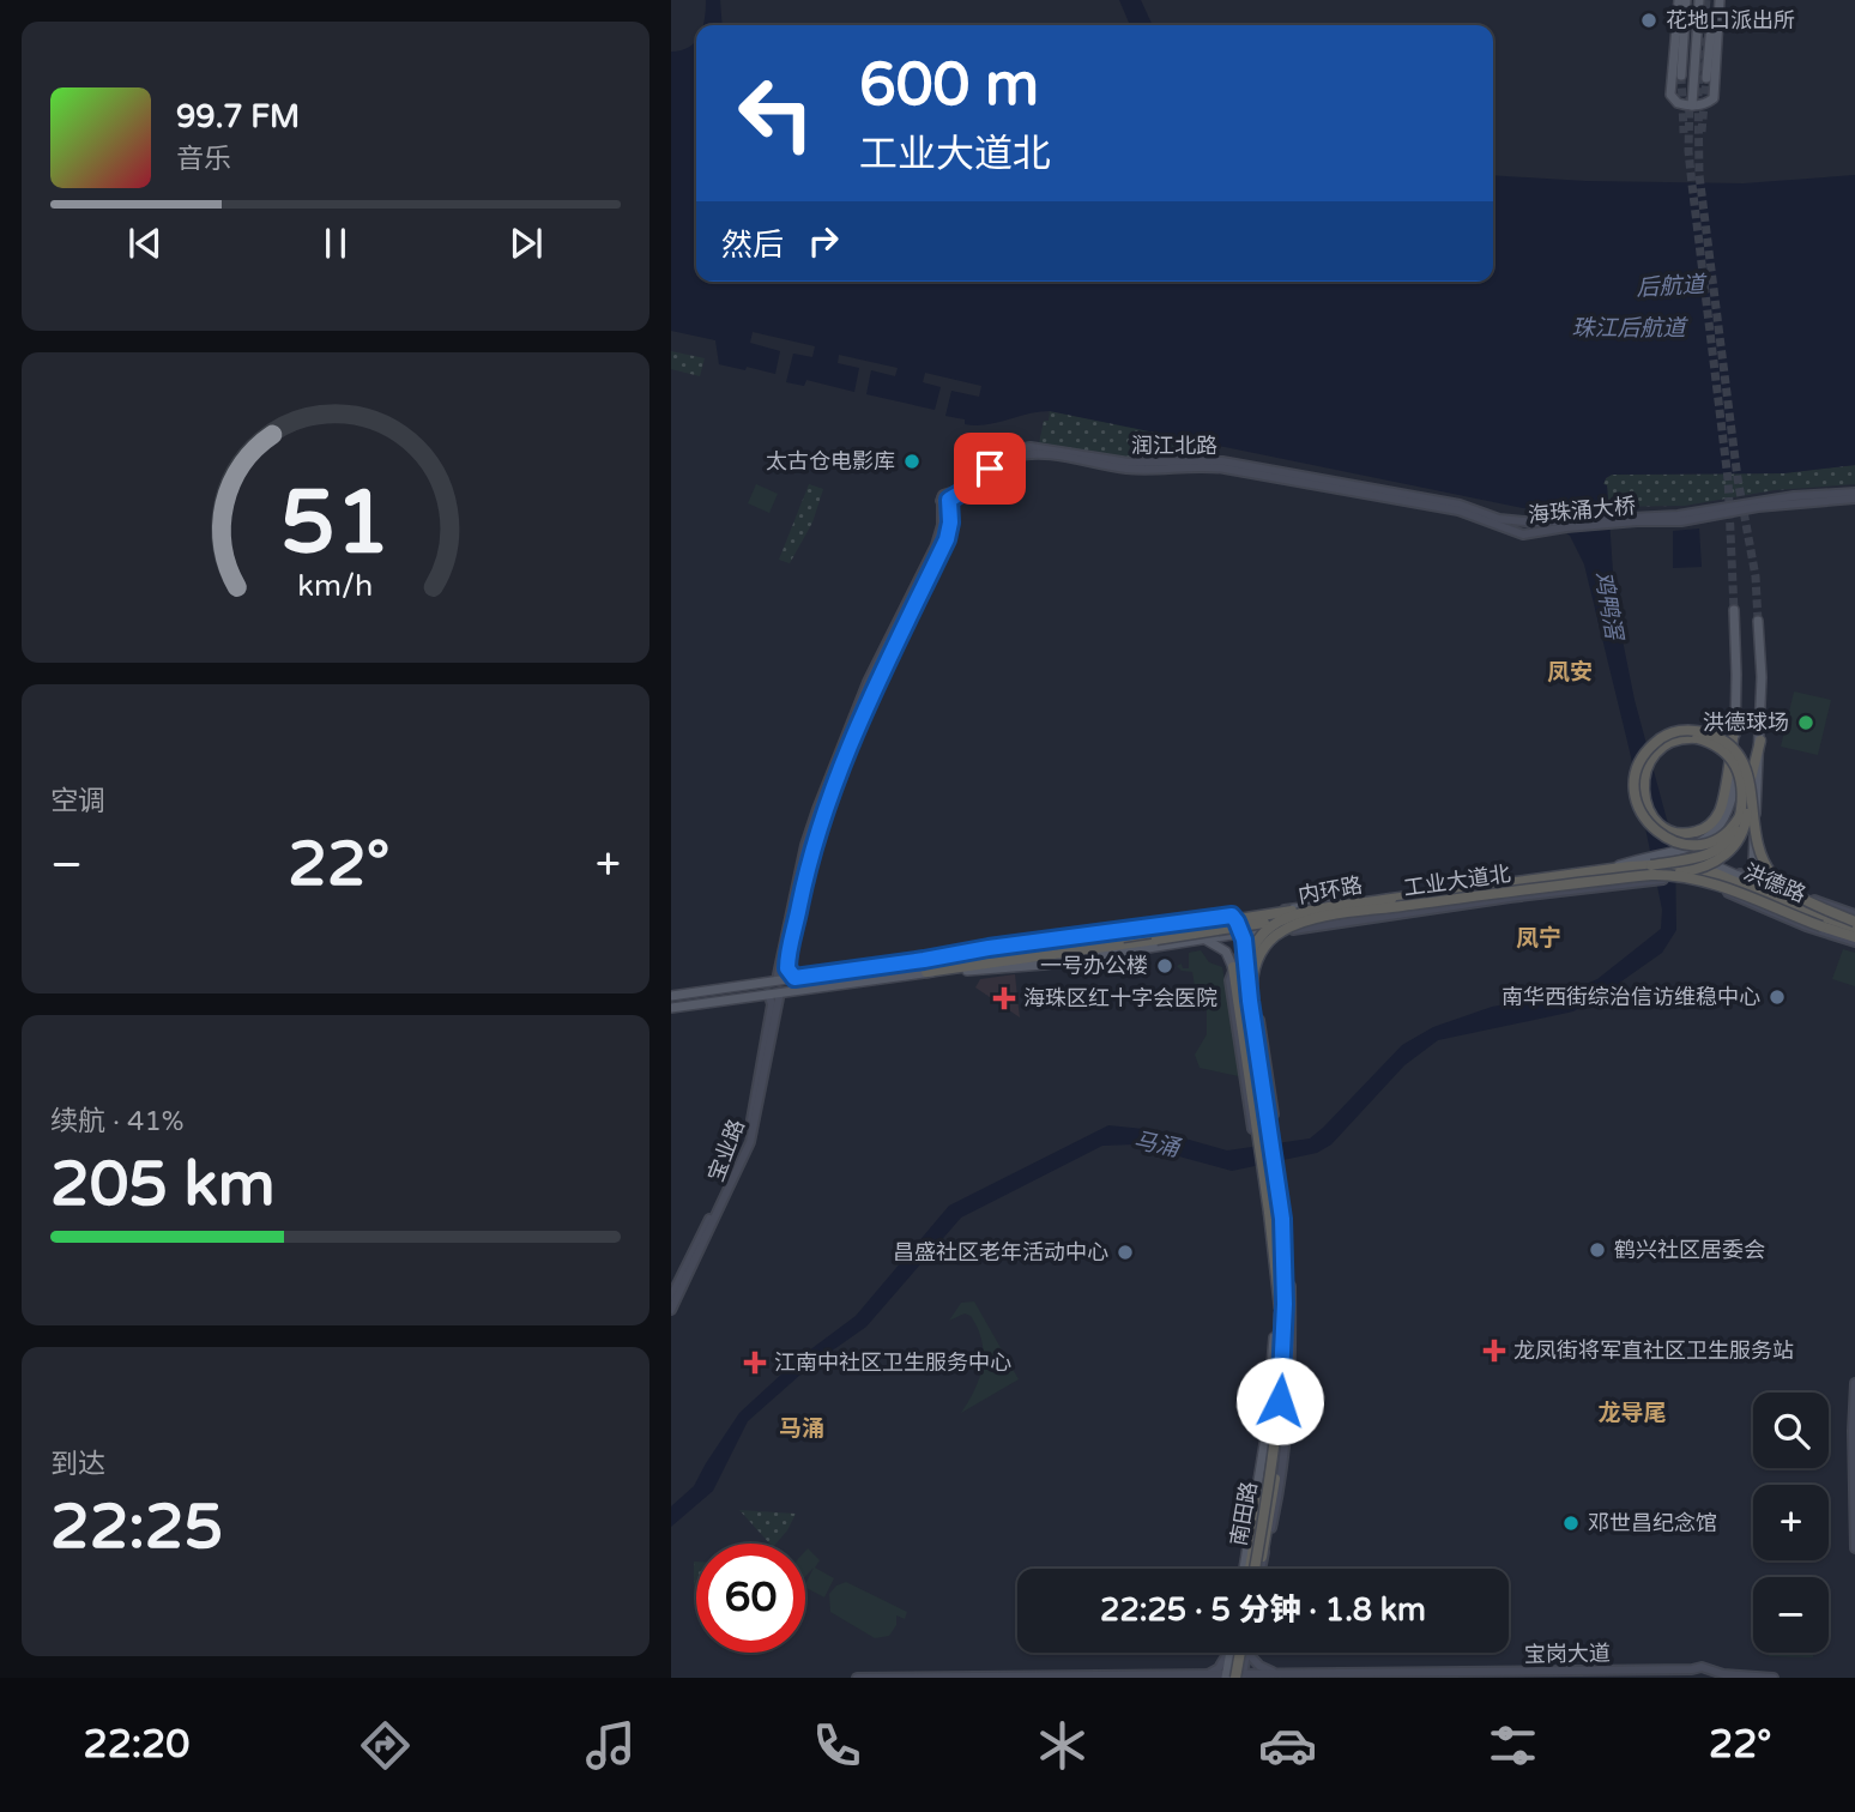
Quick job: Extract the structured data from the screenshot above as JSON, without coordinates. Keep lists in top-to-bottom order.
{
  "streets": {
    "highway": ["内环路"],
    "main road": [
      "润江北路",
      "海珠涌大桥",
      "工业大道北",
      "洪德路",
      "宝业路",
      "南田路",
      "宝岗大道"
    ]
  },
  "crossings": [
    ["润江北路", "海珠涌大桥"],
    ["工业大道北", "洪德路"],
    ["工业大道北", "内环路"],
    ["工业大道北", "宝业路"],
    ["工业大道北", "南田路"],
    ["洪德路", "内环路"],
    ["内环路", "南田路"]
  ],
  "districts": [
    "凤安",
    "凤宁",
    "龙导尾",
    "马涌"
  ],
  "water": [
    "后航道",
    "珠江后航道",
    "鸡鸭滘",
    "马涌"
  ],
  "places": {
    "other": [
      "花地口派出所",
      "太古仓电影库",
      "洪德球场",
      "一号办公楼",
      "南华西街综治信访维稳中心",
      "鹤兴社区居委会",
      "昌盛社区老年活动中心",
      "邓世昌纪念馆"
    ],
    "health": ["海珠区红十字会医院", "龙凤街将军直社区卫生服务站", "江南中社区卫生服务中心"]
  },
  "page": {
    "turn": ["600 m", "工业大道北"],
    "song": ["99.7 FM", "音乐"],
    "then": "然后",
    "tile": [
      "空调",
      ["续航 · 41%", "205 km"],
      ["到达", "22:25"]
    ],
    "heat": ["−", "22°", "+"],
    "map_buttons": ["+", "−"],
    "limit": "60",
    "trip": "22:25 · 5 分钟 · 1.8 km",
    "tabs": ["22:20", "22°"],
    "gauge": ["51", "km/h"]
  }
}
